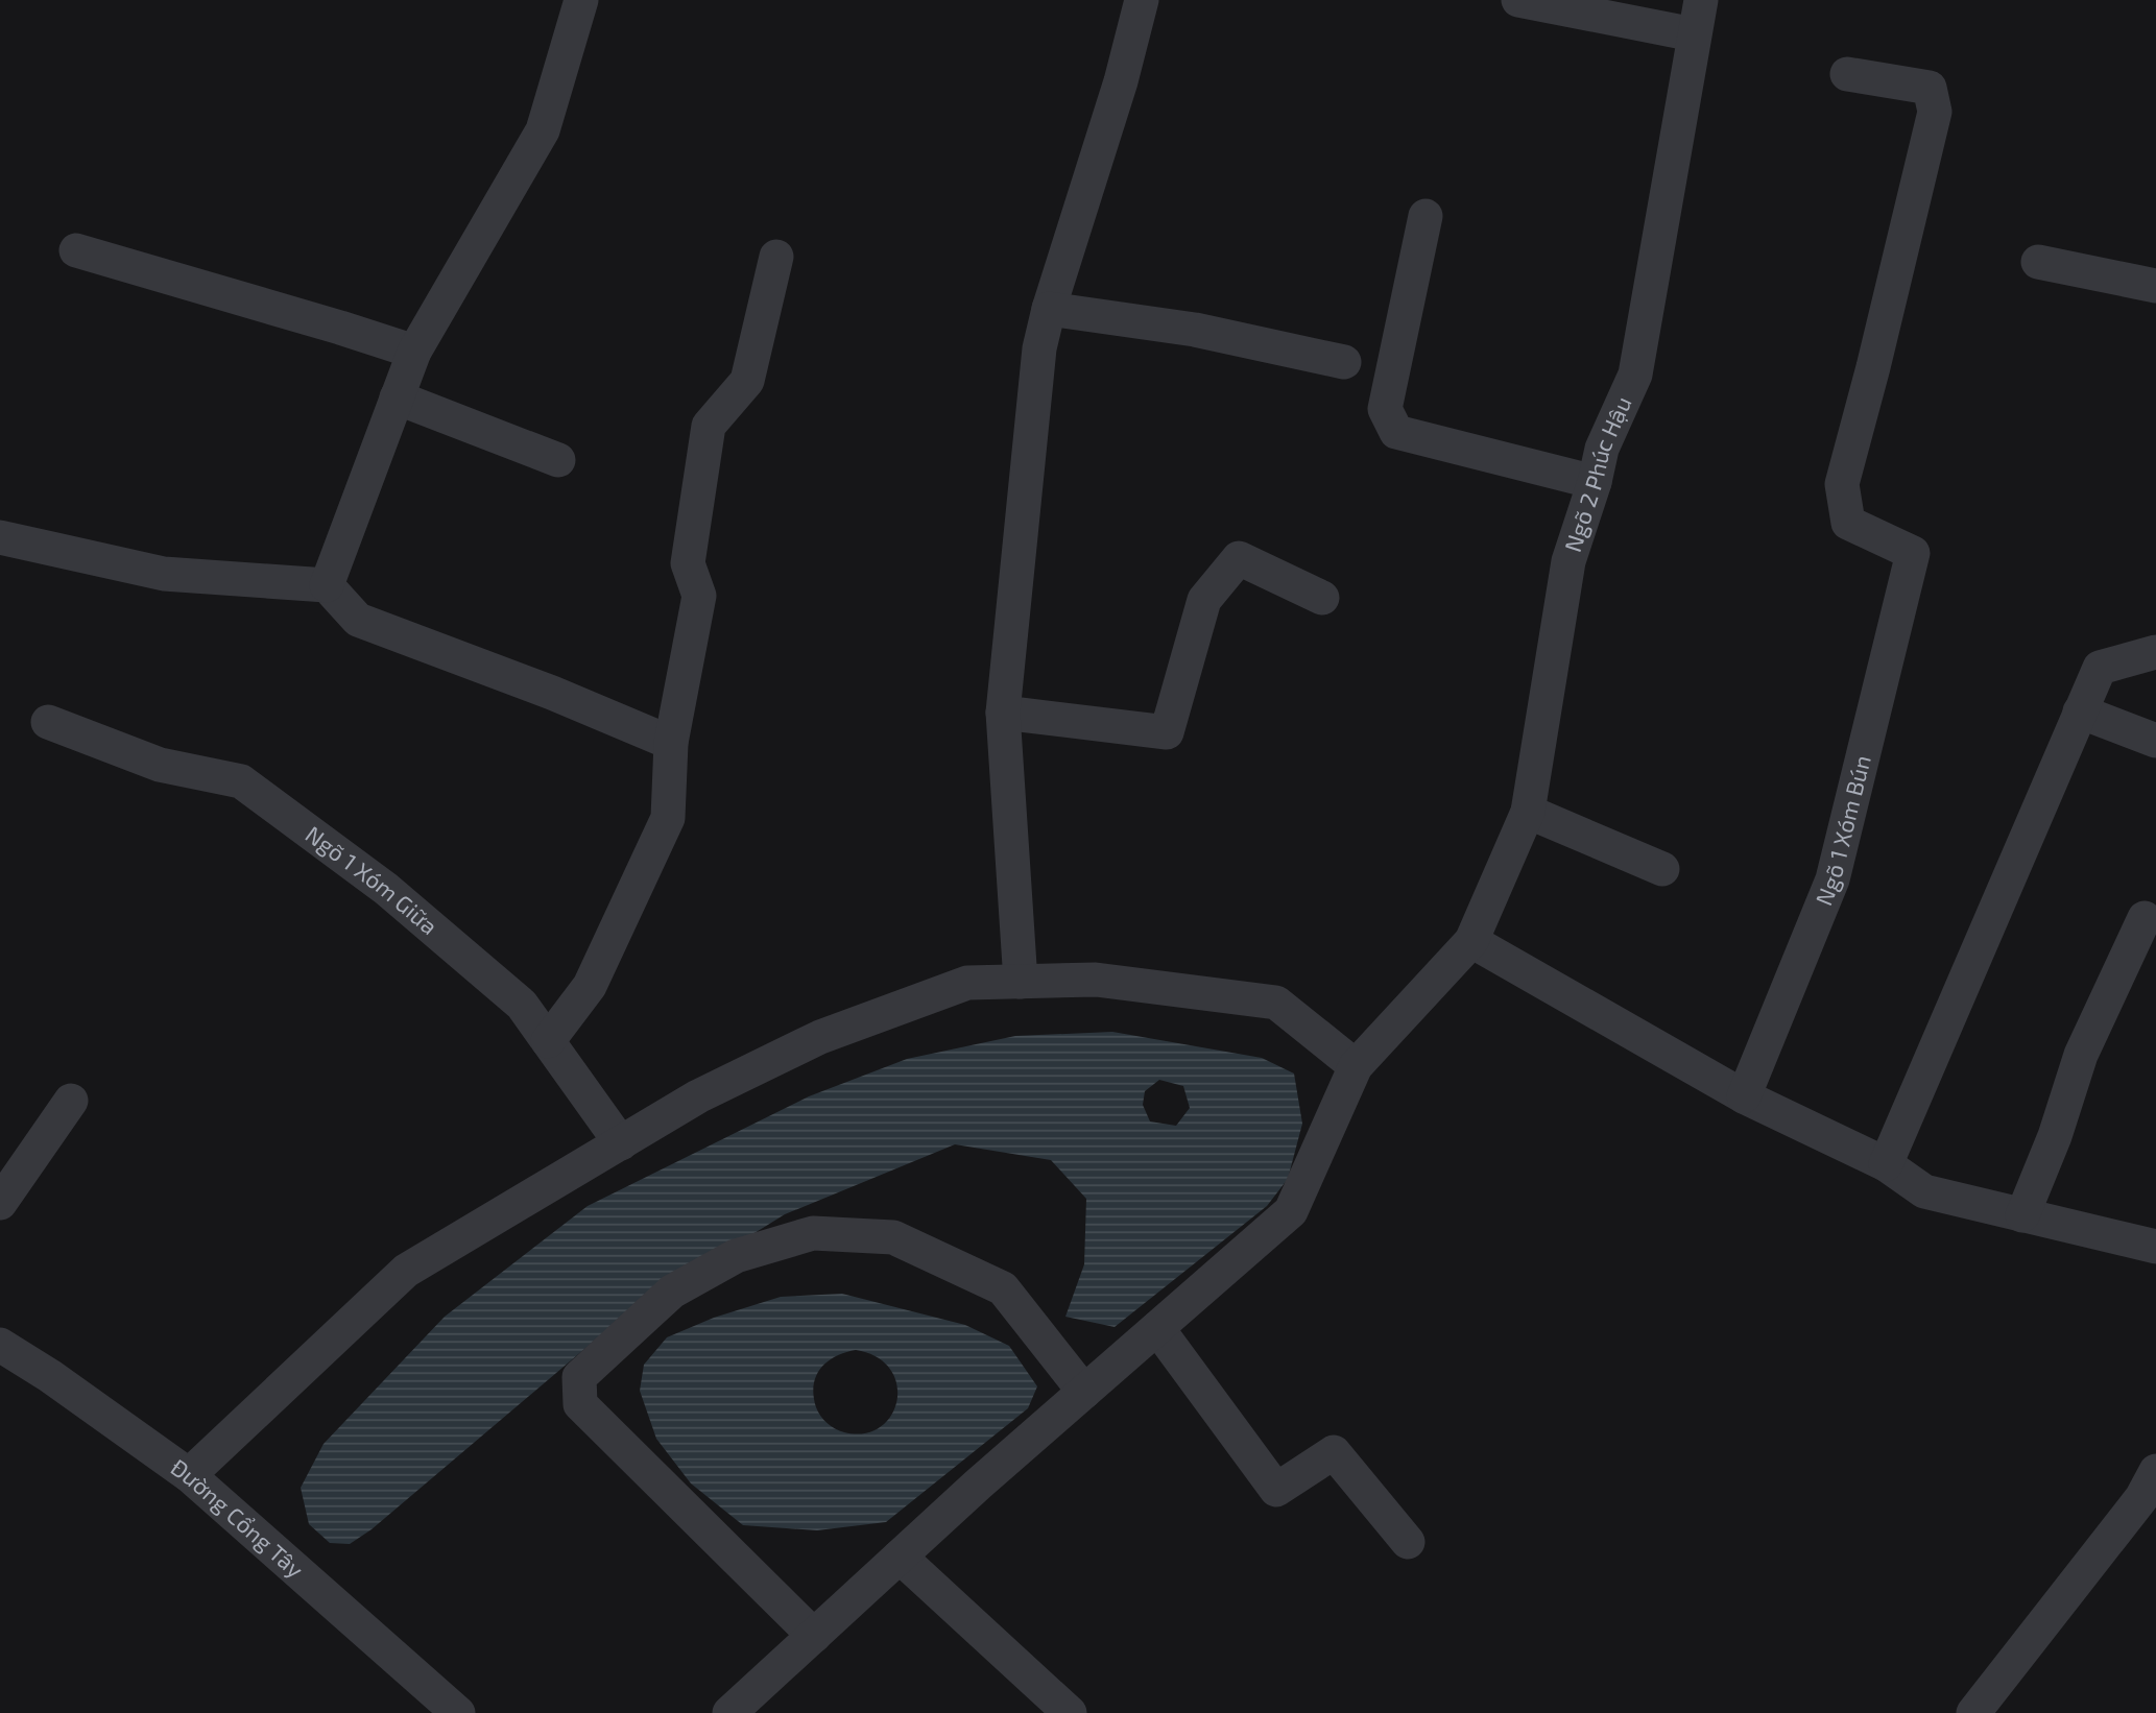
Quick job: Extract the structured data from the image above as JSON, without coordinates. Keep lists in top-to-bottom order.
{
  "streets": {
    "street": [
      "Ngõ 2 Phúc Hậu",
      "Ngõ 1 Xóm Bún",
      "Ngõ 1 Xóm Giữa",
      "Đường Cổng Tây"
    ]
  }
}
